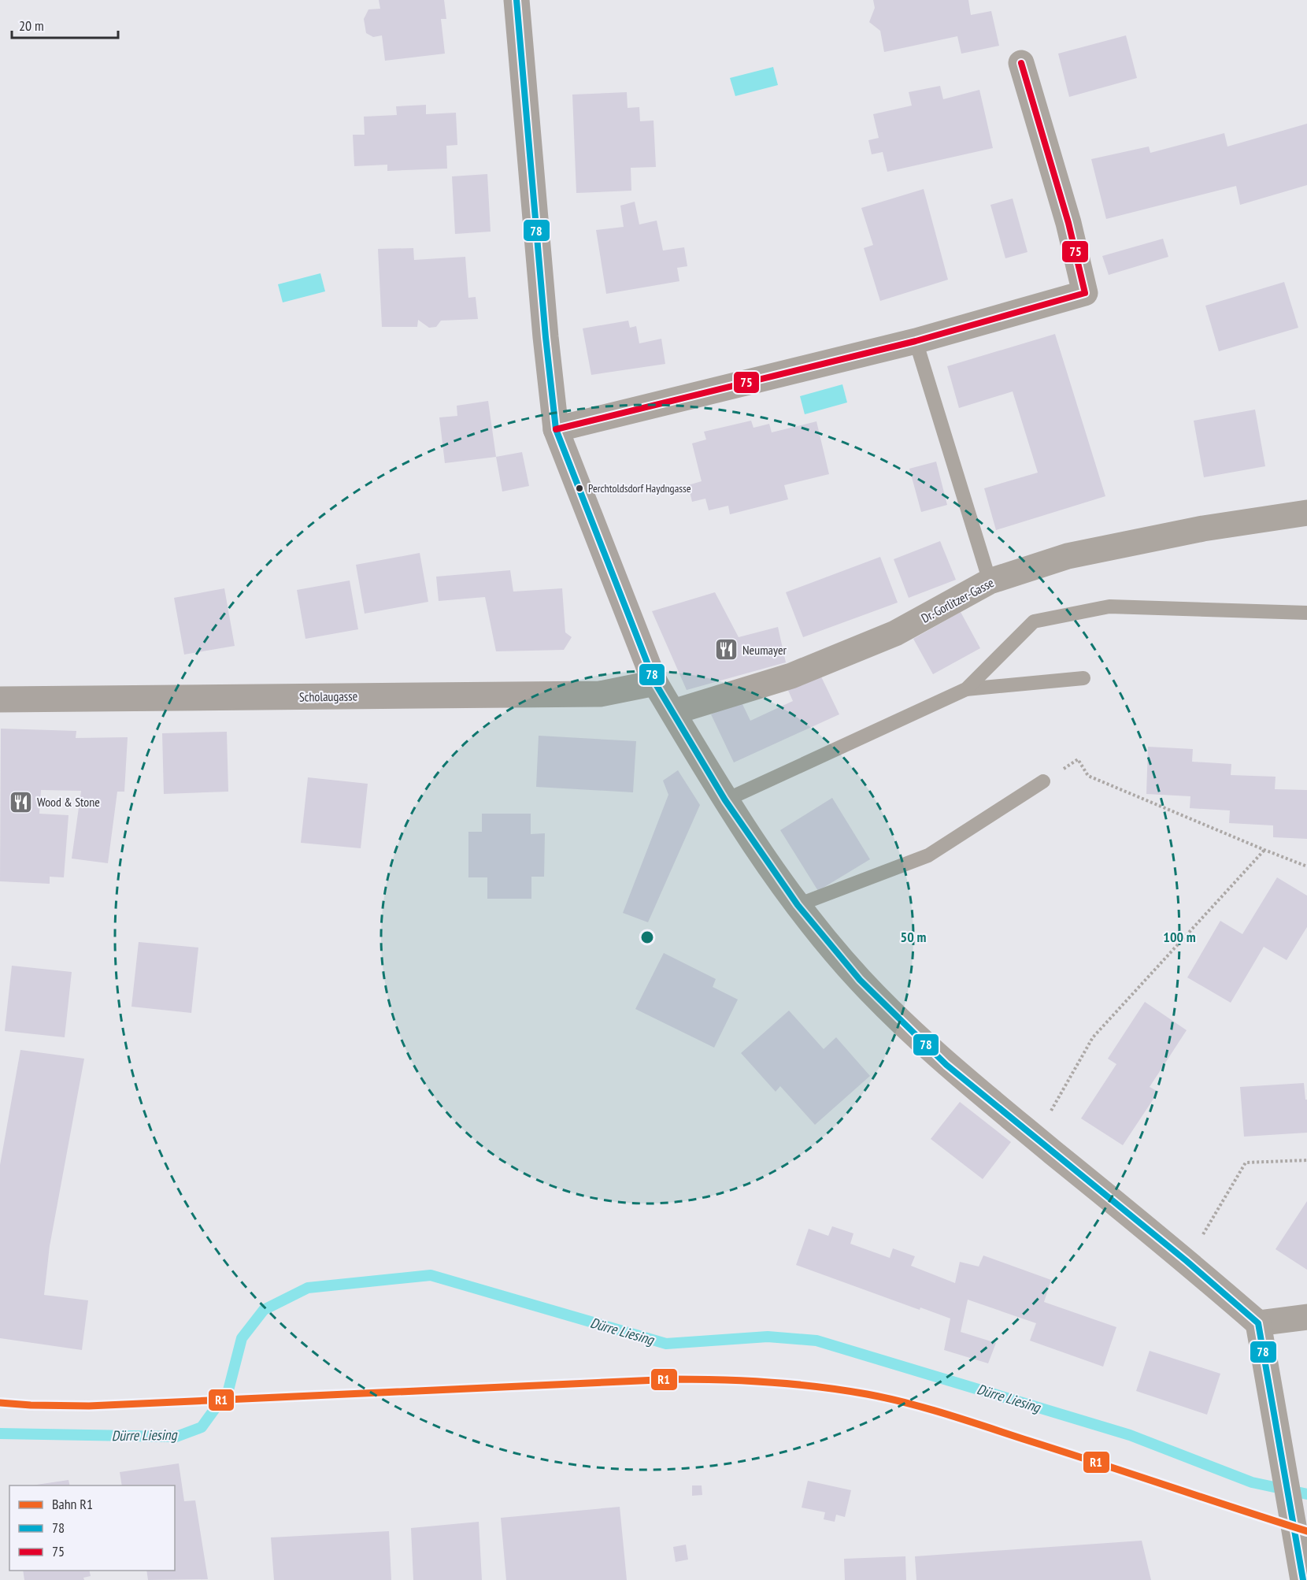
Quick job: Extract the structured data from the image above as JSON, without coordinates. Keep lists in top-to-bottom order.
{
  "streets": {
    "main road": ["Scholaugasse"],
    "street": ["Dr.-Gorlitzer-Gasse"]
  },
  "water": ["Dürre Liesing"],
  "places": {
    "other": ["Perchtoldsdorf Haydngasse"],
    "restaurant": ["Neumayer", "Wood & Stone"]
  },
  "lines": ["transit line 78", "transit line 75", "rail line R1"],
  "legend": ["Bahn R1", "78", "75"],
  "scale_bar": "20 m",
  "rings": ["50 m", "100 m"]
}
